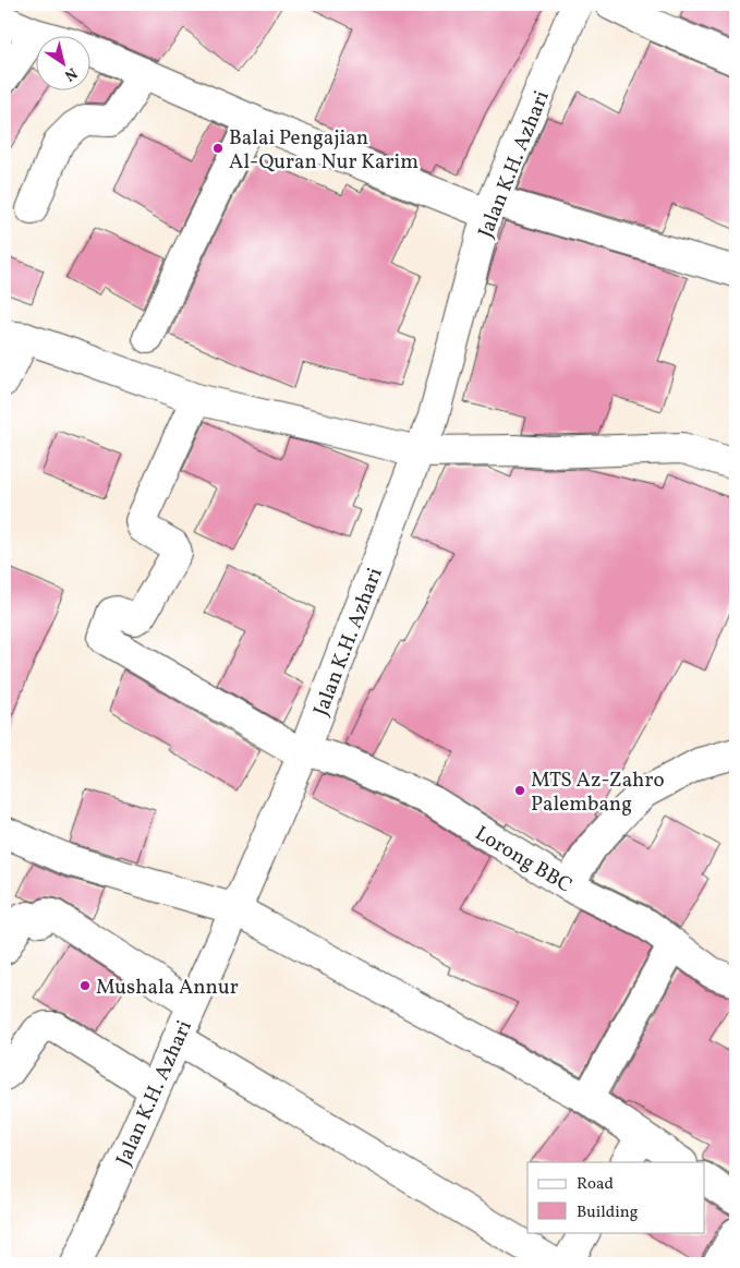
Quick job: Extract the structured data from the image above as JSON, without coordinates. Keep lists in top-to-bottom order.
{
  "streets": {
    "street": ["Jalan K.H. Azhari", "Lorong BBC"]
  },
  "crossings": [
    ["Jalan K.H. Azhari", "Lorong BBC"]
  ],
  "places": ["Balai Pengajian Al-Quran Nur Karim", "MTS Az-Zahro Palembang", "Mushala Annur"],
  "legend": ["Road", "Building"],
  "north": "bottom right"
}
